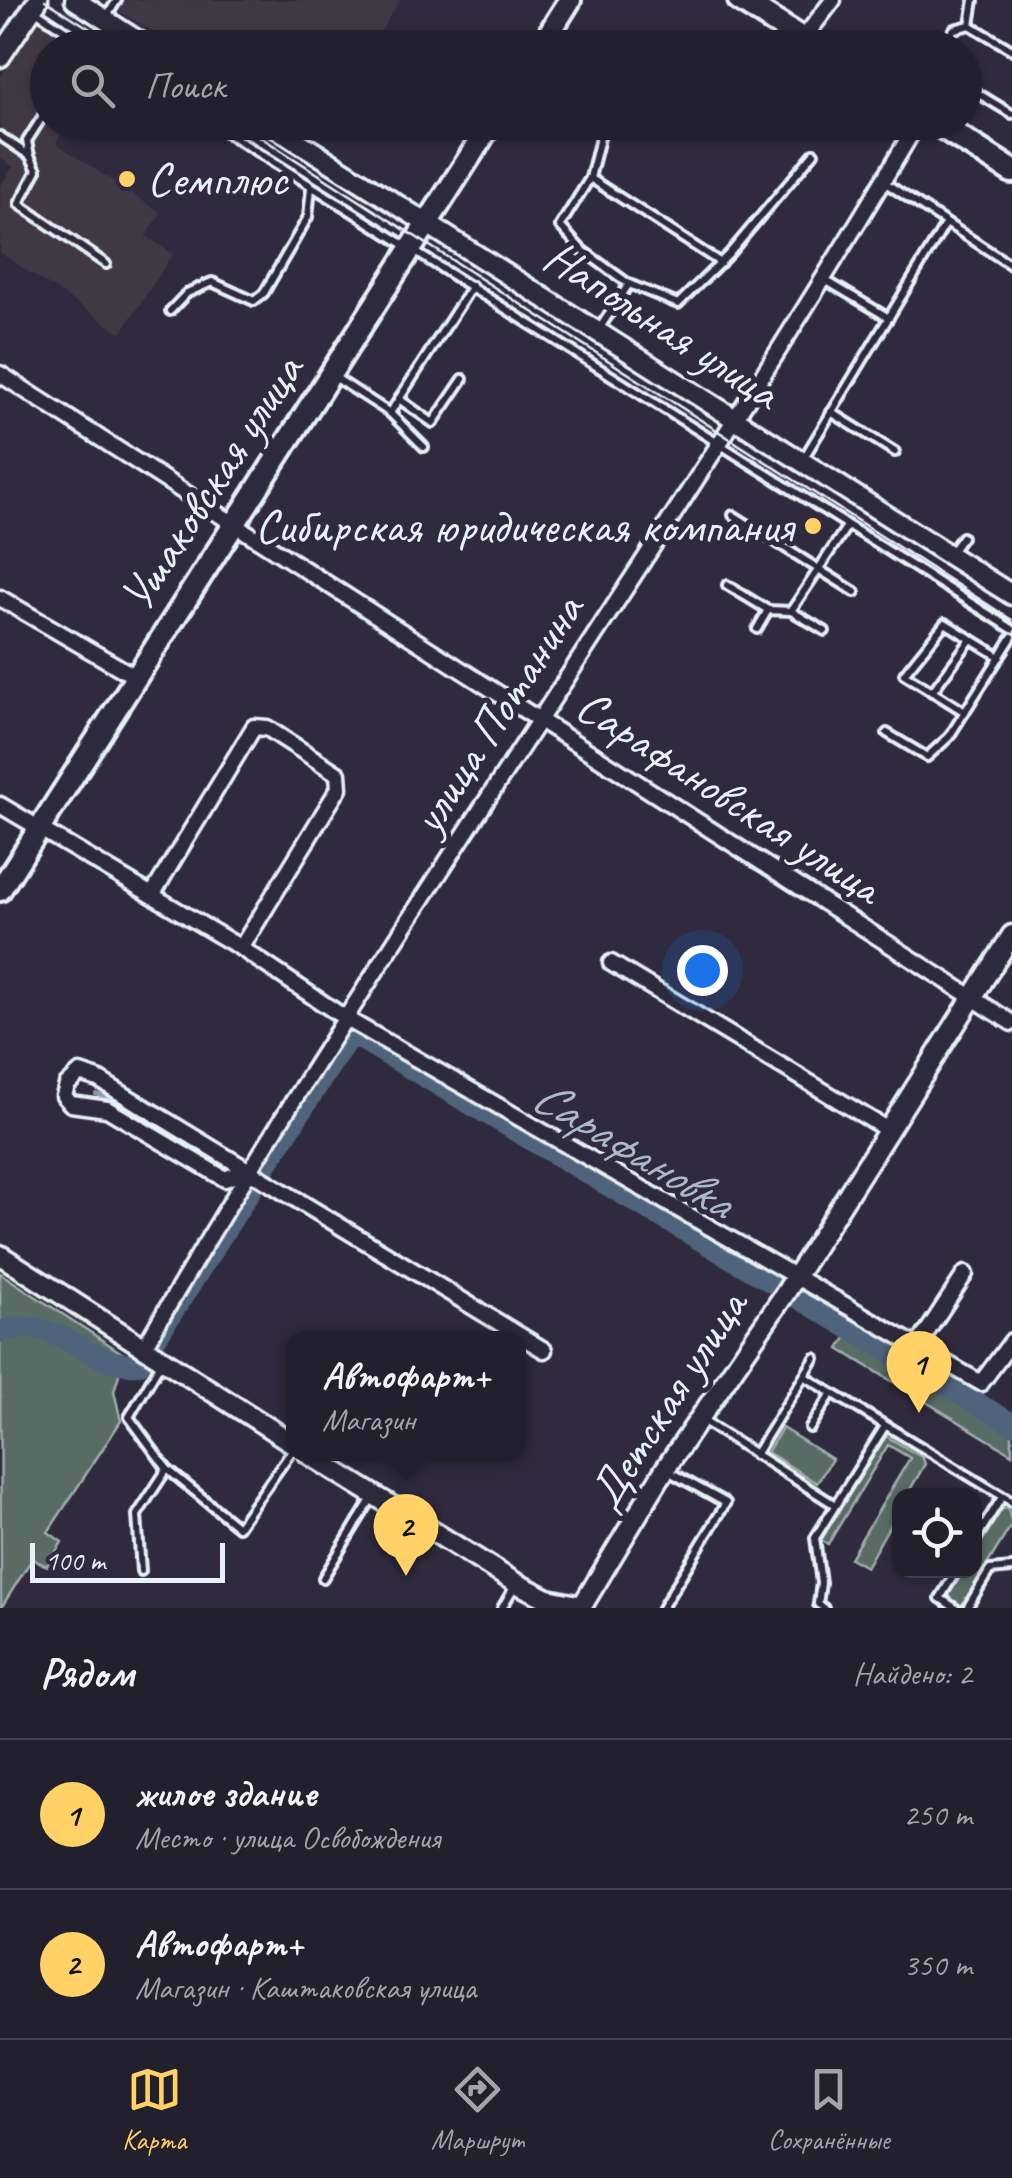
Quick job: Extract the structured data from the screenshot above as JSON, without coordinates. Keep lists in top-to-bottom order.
{
  "streets": {
    "main road": ["Ушаковская улица"],
    "street": [
      "Напольная улица",
      "улица Потанина",
      "Сарафановская улица",
      "Детская улица"
    ]
  },
  "crossings": [
    ["Напольная улица", "Ушаковская улица"],
    ["Напольная улица", "улица Потанина"],
    ["Ушаковская улица", "Сарафановская улица"],
    ["улица Потанина", "Сарафановская улица"],
    ["Сарафановская улица", "Детская улица"]
  ],
  "water": ["Сарафановка"],
  "places": ["Семплюс", "Сибирская юридическая компания"],
  "scale_bar": "100 m",
  "page": {
    "search": "Поиск",
    "pins": ["1", "2"],
    "popup": ["Автофарт+", "Магазин"],
    "scale": "100 m",
    "heading": ["Рядом", "Найдено: 2"],
    "list": [
      {
        "mark": "1",
        "name": "жилое здание",
        "note": "Место · улица Освобождения",
        "value": "250 m"
      },
      {
        "mark": "2",
        "name": "Автофарт+",
        "note": "Магазин · Каштаковская улица",
        "value": "350 m"
      }
    ],
    "nav": ["Карта", "Маршрут", "Сохранённые"]
  }
}
